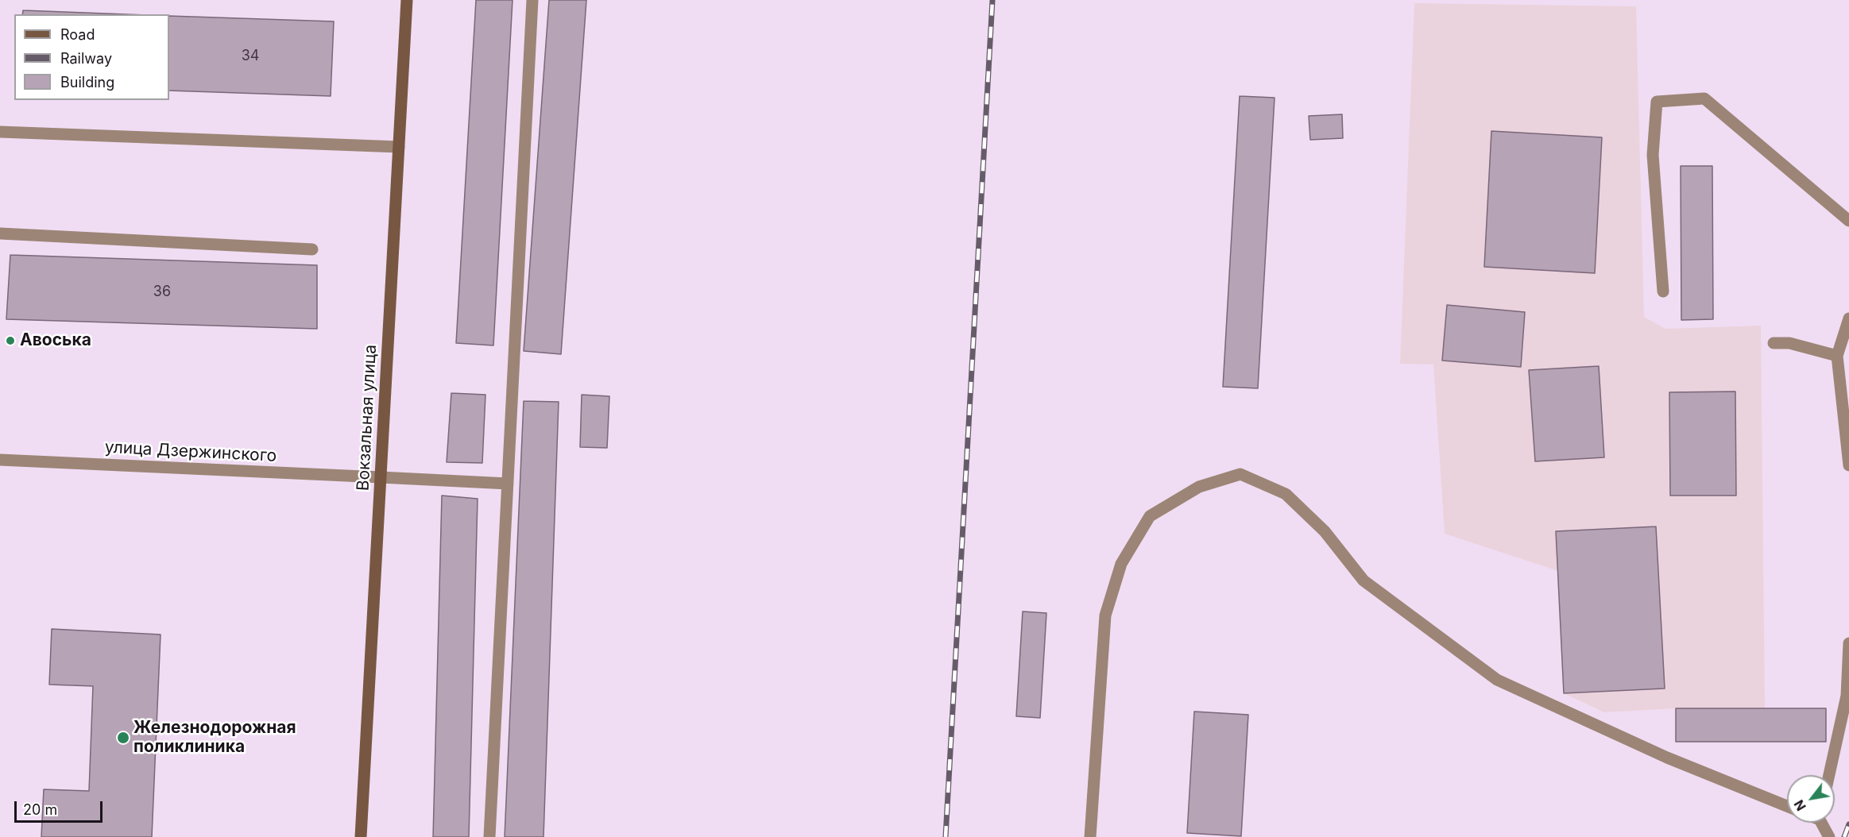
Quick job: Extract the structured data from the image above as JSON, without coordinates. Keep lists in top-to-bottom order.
{
  "streets": {
    "main road": ["Вокзальная улица"],
    "street": ["улица Дзержинского"]
  },
  "crossings": [
    ["Вокзальная улица", "улица Дзержинского"]
  ],
  "places": ["Авоська", "Железнодорожная поликлиника"],
  "house_numbers": ["34", "36"],
  "legend": ["Road", "Railway", "Building"],
  "scale_bar": "20 m",
  "north": "bottom left"
}
